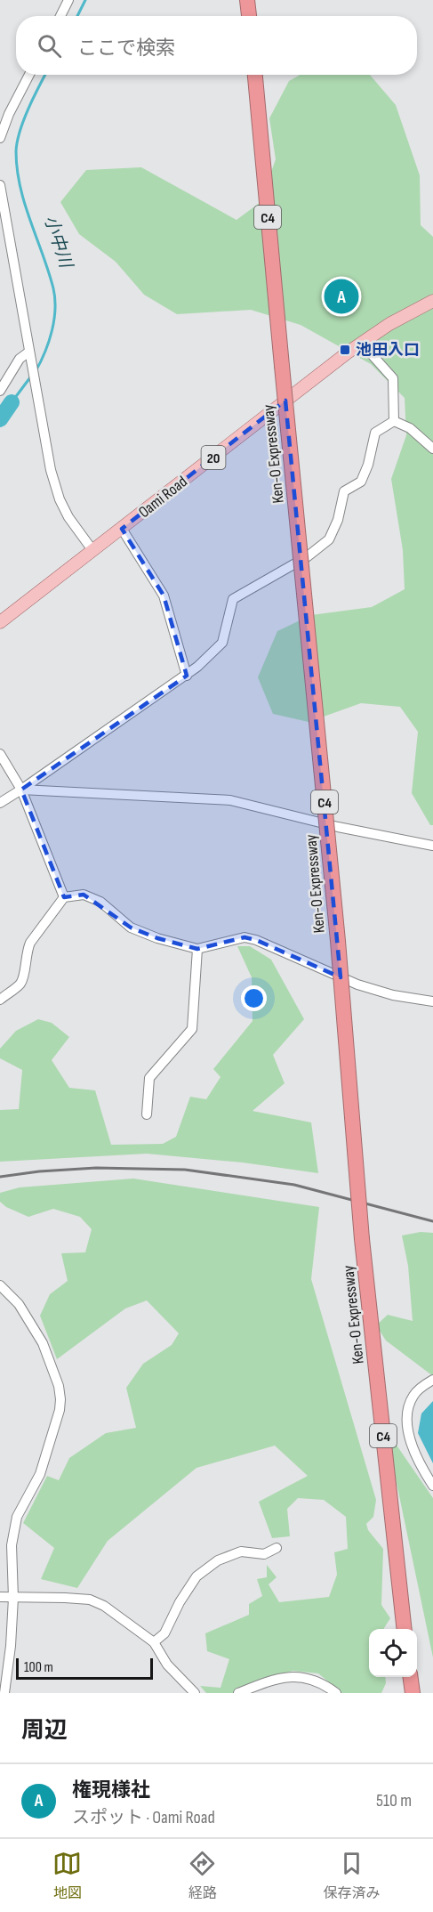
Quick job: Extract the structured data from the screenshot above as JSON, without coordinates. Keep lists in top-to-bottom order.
{
  "streets": {
    "highway": ["C4", "Ken-O Expressway"],
    "main road": ["20", "Oami Road"]
  },
  "water": ["小中川"],
  "places": {
    "transit": ["池田入口"]
  },
  "scale_bar": "100 m",
  "page": {
    "search": "ここで検索",
    "pins": "A",
    "scale": "100 m",
    "heading": "周辺",
    "list": [
      {
        "mark": "A",
        "name": "権現様社",
        "note": "スポット · Oami Road",
        "value": "510 m"
      }
    ],
    "nav": ["地図", "経路", "保存済み"]
  }
}
